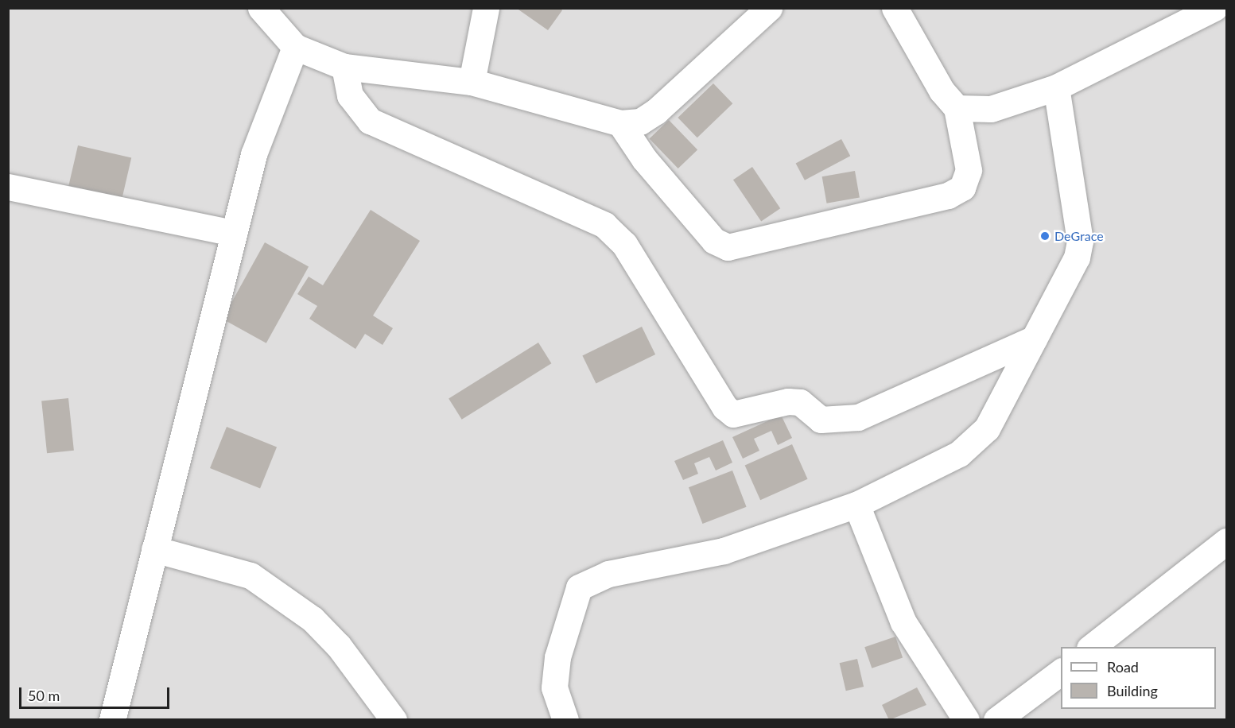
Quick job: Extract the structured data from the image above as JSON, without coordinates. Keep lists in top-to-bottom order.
{
  "places": ["DeGrace"],
  "legend": ["Road", "Building"],
  "scale_bar": "50 m"
}
